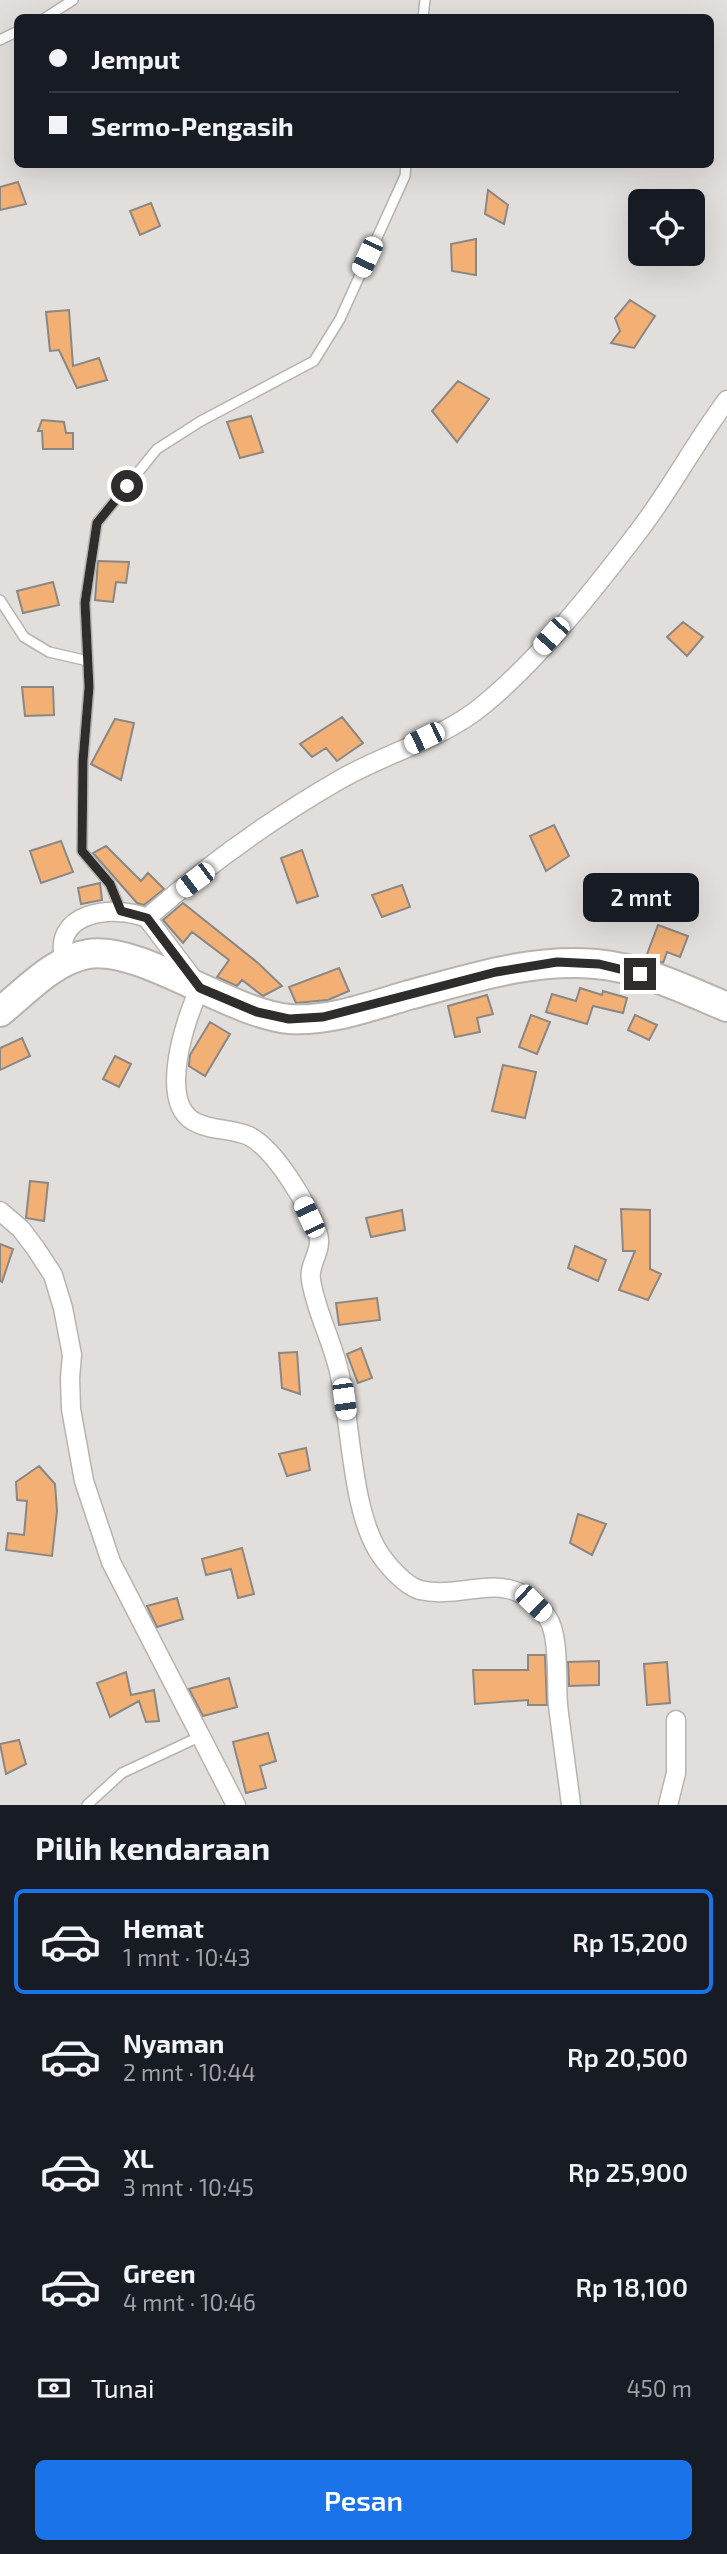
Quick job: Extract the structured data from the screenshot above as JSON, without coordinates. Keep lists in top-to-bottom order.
{
  "page": {
    "banner": ["Jemput", "Sermo-Pengasih"],
    "bubble": "2 mnt",
    "heading": "Pilih kendaraan",
    "list": [
      {
        "name": "Hemat",
        "note": "1 mnt · 10:43",
        "value": "Rp 15,200"
      },
      {
        "name": "Nyaman",
        "note": "2 mnt · 10:44",
        "value": "Rp 20,500"
      },
      {
        "name": "XL",
        "note": "3 mnt · 10:45",
        "value": "Rp 25,900"
      },
      {
        "name": "Green",
        "note": "4 mnt · 10:46",
        "value": "Rp 18,100"
      }
    ],
    "pay": ["Tunai", "450 m"],
    "buttons": "Pesan"
  }
}
